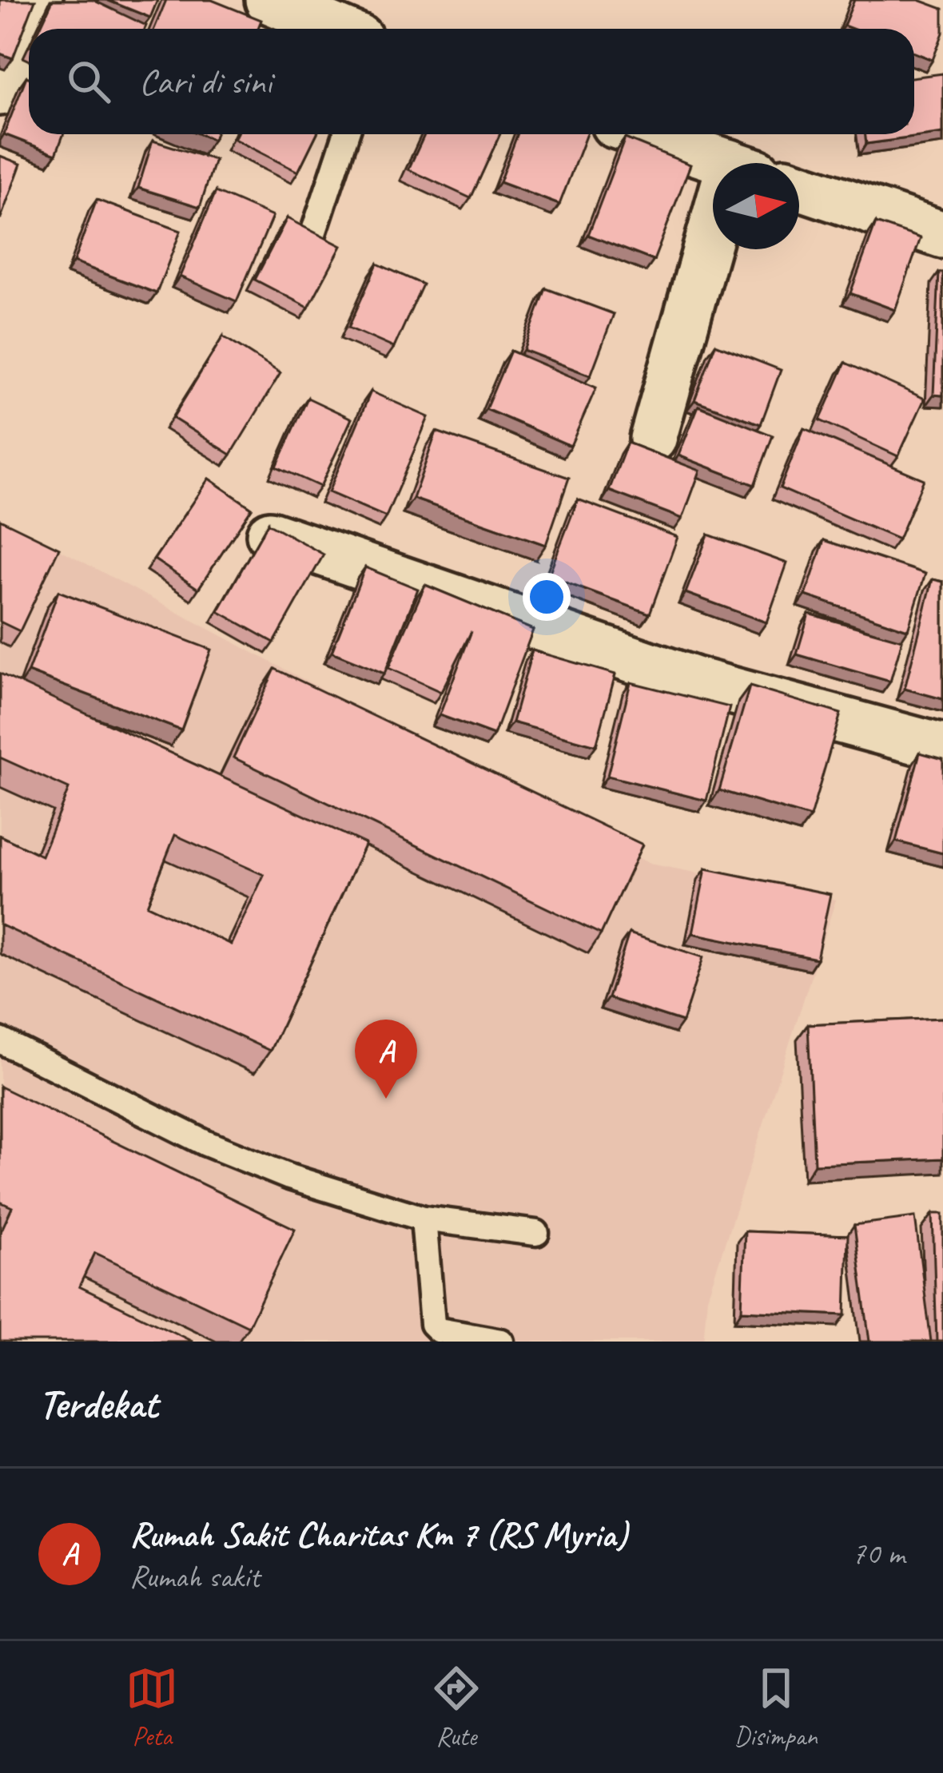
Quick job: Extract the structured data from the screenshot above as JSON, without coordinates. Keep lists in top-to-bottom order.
{
  "north": "right",
  "page": {
    "search": "Cari di sini",
    "pins": "A",
    "heading": "Terdekat",
    "list": [
      {
        "mark": "A",
        "name": "Rumah Sakit Charitas Km 7 (RS Myria)",
        "note": "Rumah sakit",
        "value": "70 m"
      }
    ],
    "nav": ["Peta", "Rute", "Disimpan"]
  }
}
